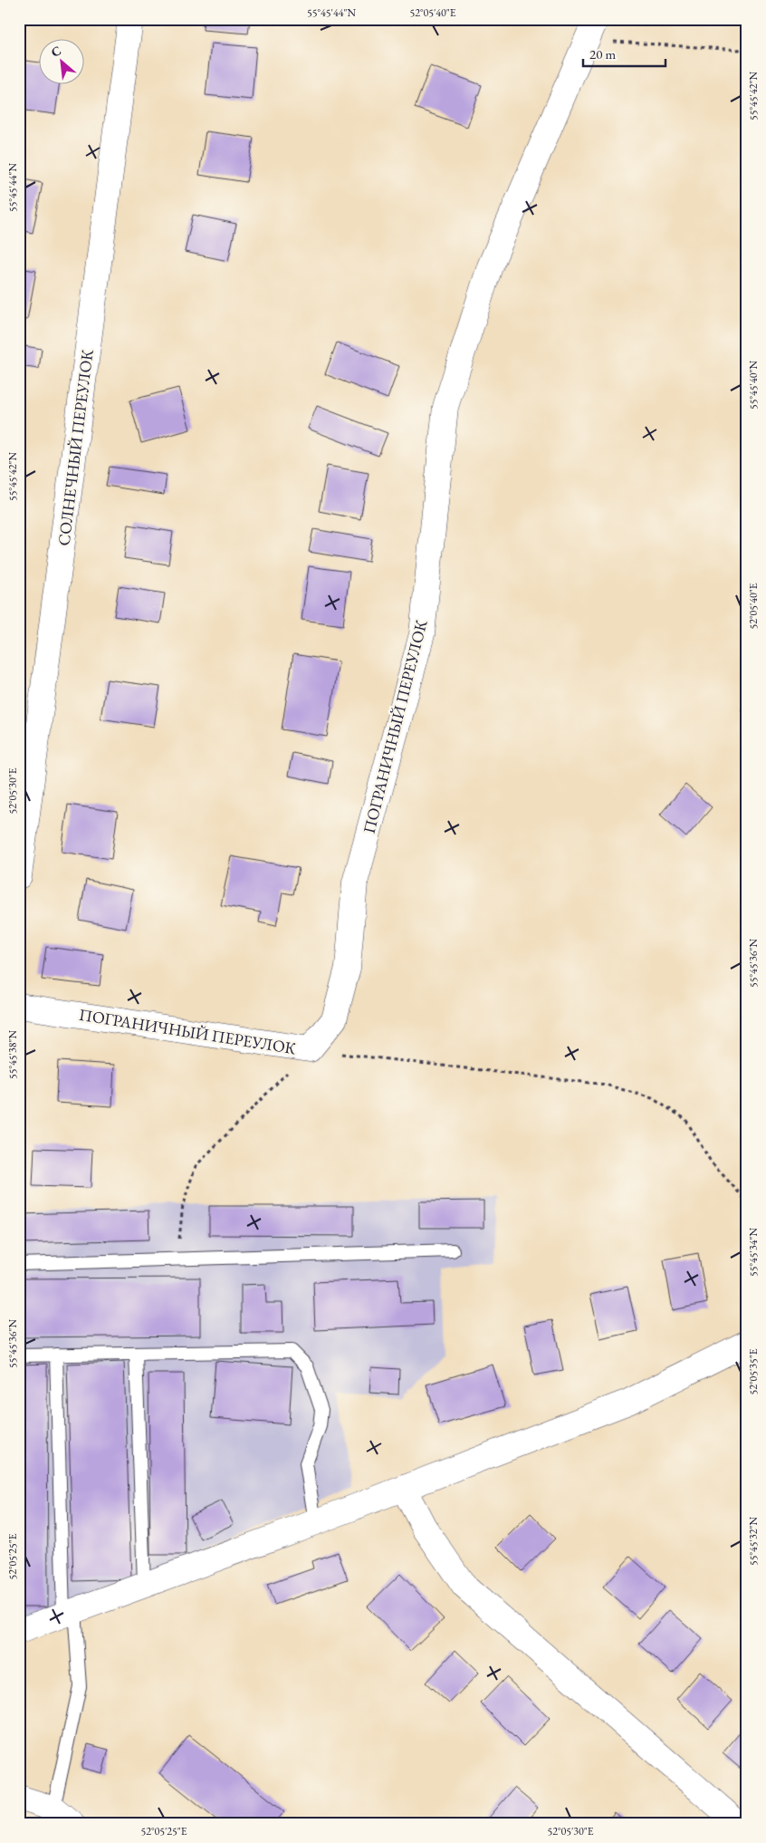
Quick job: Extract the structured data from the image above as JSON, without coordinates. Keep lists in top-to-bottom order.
{
  "streets": {
    "street": ["СОЛНЕЧНЫЙ ПЕРЕУЛОК", "ПОГРАНИЧНЫЙ ПЕРЕУЛОК"]
  },
  "scale_bar": "20 m",
  "north": "top left",
  "coordinates": [
    "55°45'44\"N",
    "52°05'40\"E",
    "55°45'42\"N",
    "55°45'40\"N",
    "52°05'30\"E",
    "55°45'36\"N",
    "55°45'38\"N",
    "55°45'34\"N",
    "52°05'35\"E",
    "55°45'32\"N",
    "52°05'25\"E"
  ]
}
